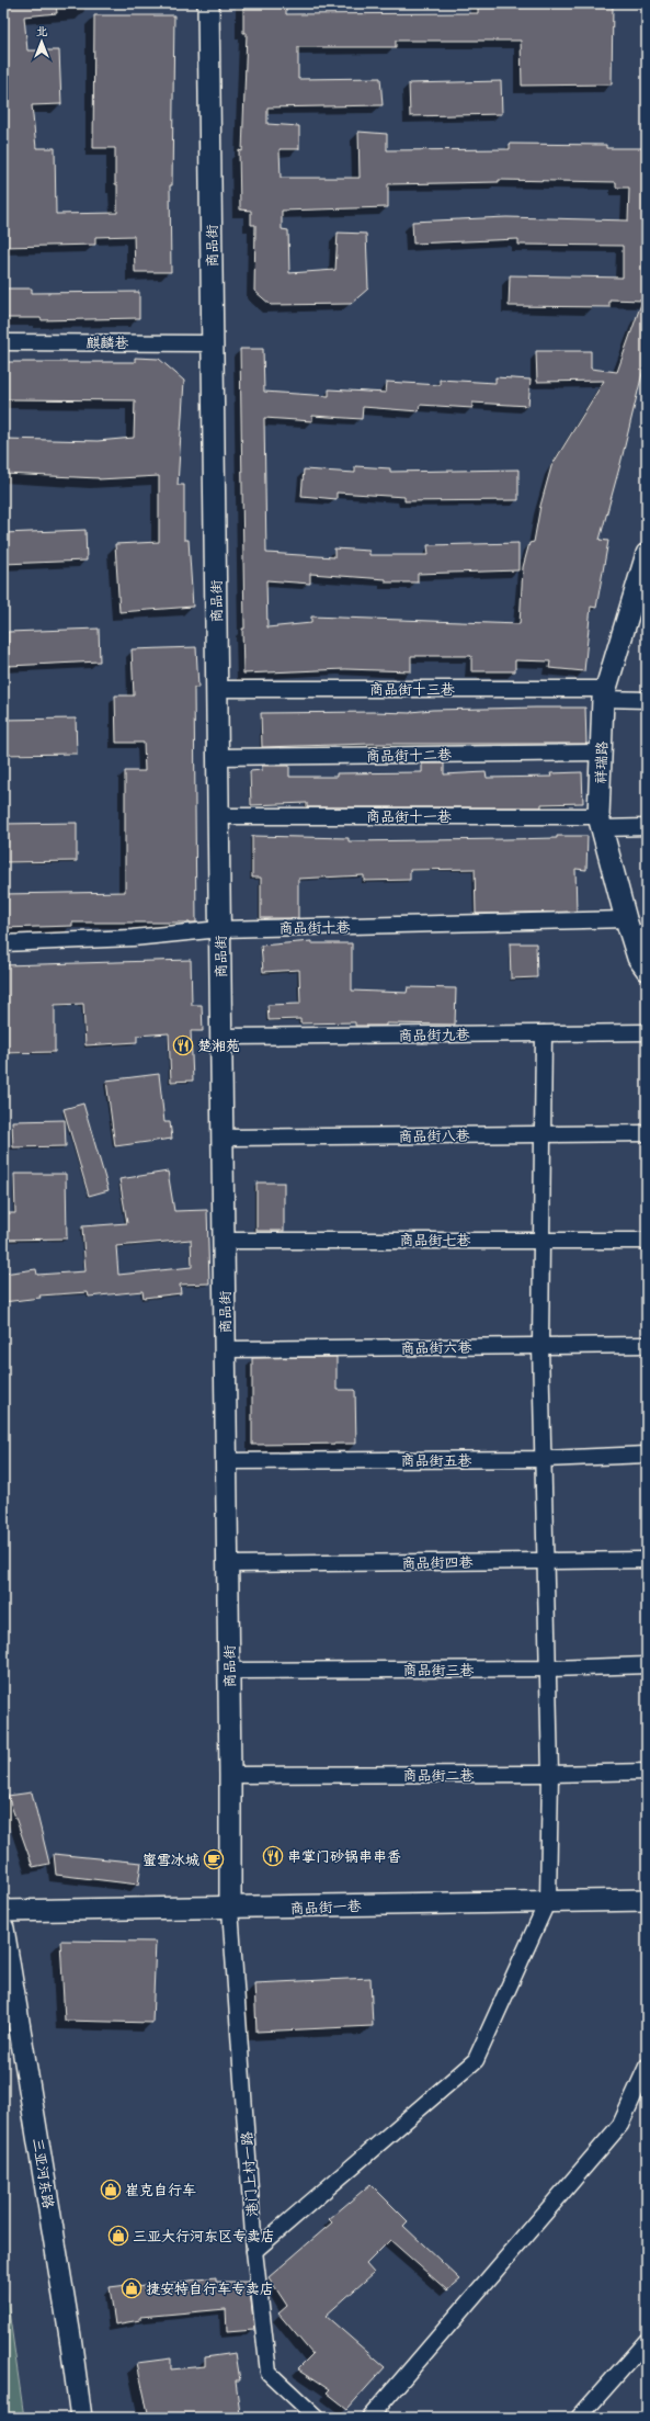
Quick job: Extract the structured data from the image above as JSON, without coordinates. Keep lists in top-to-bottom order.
{
  "streets": {
    "street": [
      "商品街",
      "麒麟巷",
      "商品街十三巷",
      "商品街十二巷",
      "祥瑞路",
      "商品街十一巷",
      "商品街十巷",
      "商品街九巷",
      "商品街八巷",
      "商品街七巷",
      "商品街六巷",
      "商品街五巷",
      "商品街四巷",
      "商品街三巷",
      "商品街二巷",
      "商品街一巷",
      "三亚河东路",
      "港门上村一路"
    ]
  },
  "crossings": [
    ["商品街", "麒麟巷"],
    ["商品街", "商品街十三巷"],
    ["商品街", "商品街十二巷"],
    ["商品街", "商品街十一巷"],
    ["商品街", "商品街十巷"],
    ["商品街", "商品街九巷"],
    ["商品街", "商品街八巷"],
    ["商品街", "商品街七巷"],
    ["商品街", "商品街六巷"],
    ["商品街", "商品街五巷"],
    ["商品街", "商品街四巷"],
    ["商品街", "商品街三巷"],
    ["商品街", "商品街二巷"],
    ["商品街", "商品街一巷"],
    ["商品街", "港门上村一路"],
    ["商品街十三巷", "祥瑞路"],
    ["商品街十二巷", "祥瑞路"],
    ["祥瑞路", "商品街十一巷"],
    ["祥瑞路", "商品街十巷"],
    ["商品街一巷", "港门上村一路"]
  ],
  "places": {
    "restaurant": ["楚湘苑", "串掌门砂锅串串香"],
    "cafe": ["蜜雪冰城"],
    "shop": ["崔克自行车", "三亚大行河东区专卖店", "捷安特自行车专卖店"]
  },
  "north": "top"
}
